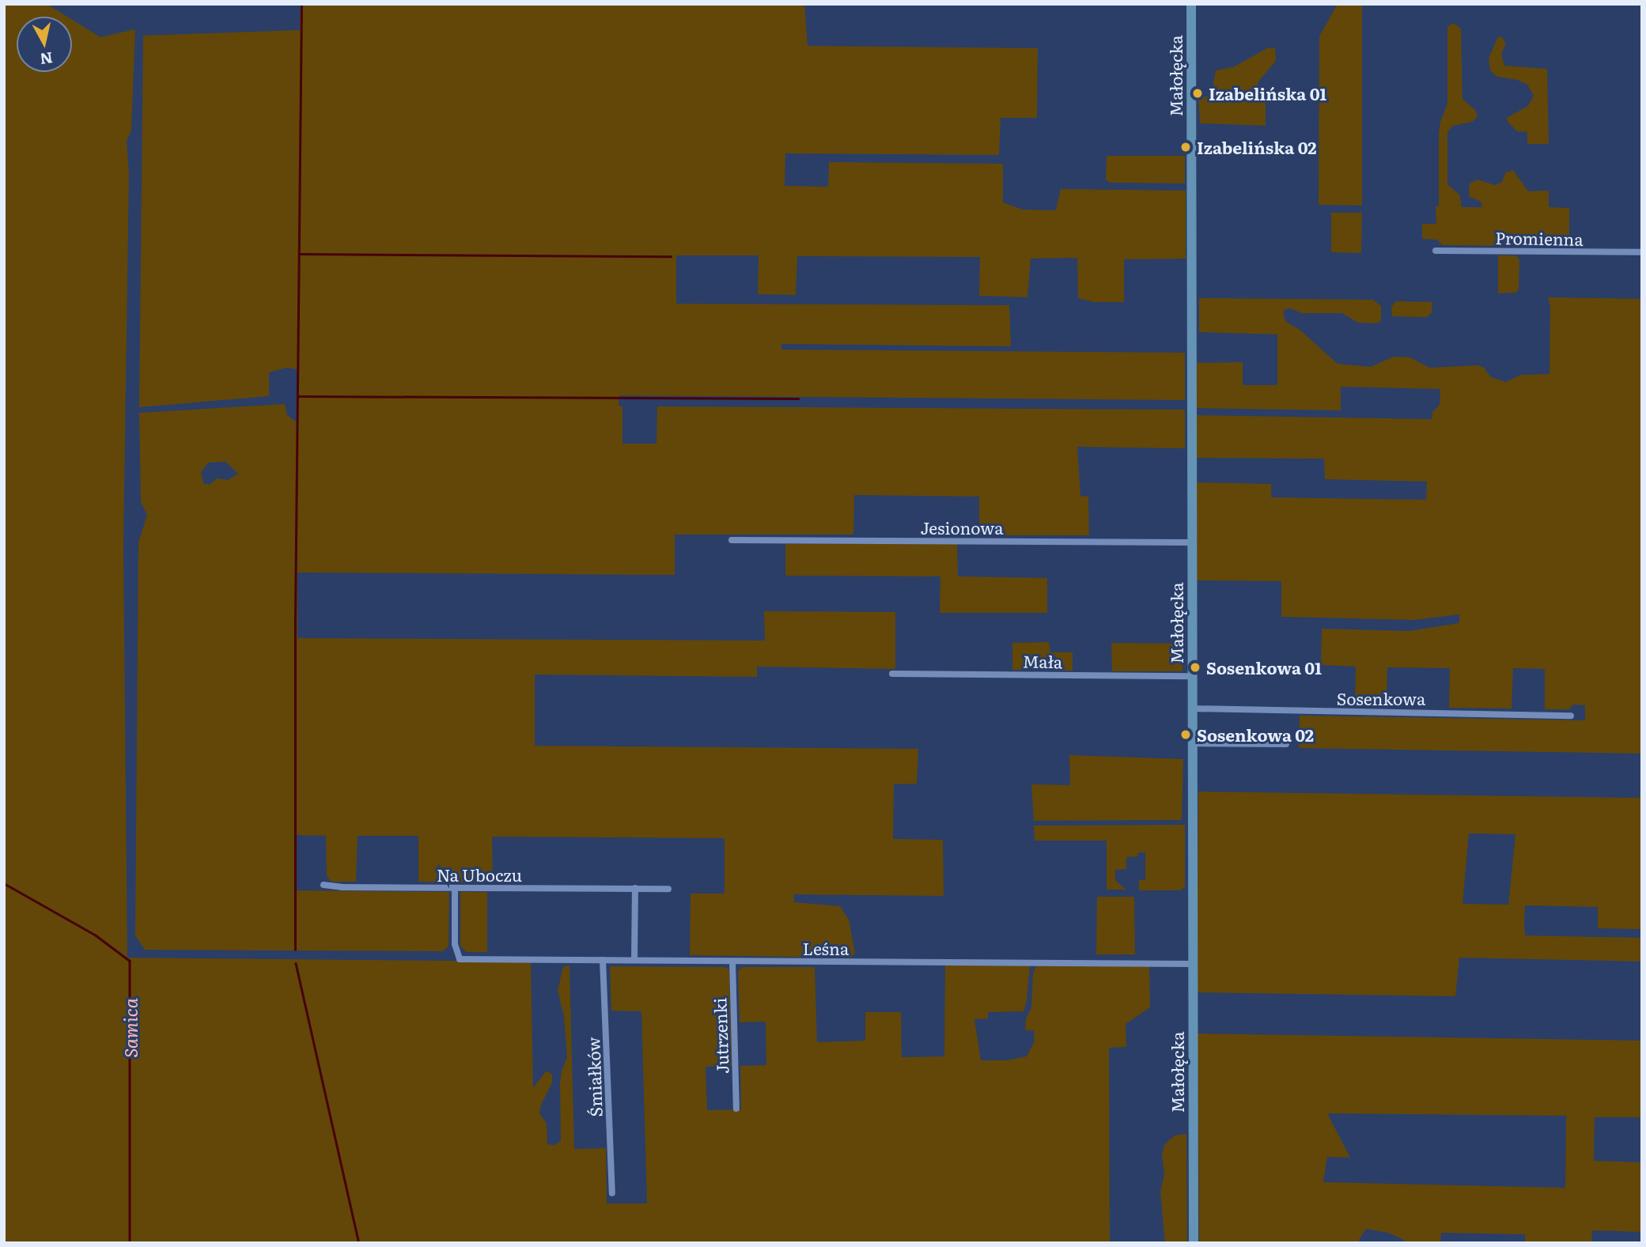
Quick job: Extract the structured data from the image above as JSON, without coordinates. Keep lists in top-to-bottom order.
{
  "streets": {
    "street": [
      "Małołęcka",
      "Promienna",
      "Jesionowa",
      "Mała",
      "Sosenkowa",
      "Na Uboczu",
      "Leśna",
      "Jutrzenki",
      "Śmiałków"
    ]
  },
  "crossings": [
    ["Małołęcka", "Jesionowa"],
    ["Małołęcka", "Mała"],
    ["Małołęcka", "Sosenkowa"],
    ["Małołęcka", "Leśna"],
    ["Na Uboczu", "Leśna"],
    ["Leśna", "Jutrzenki"],
    ["Leśna", "Śmiałków"]
  ],
  "water": ["Samica"],
  "places": [
    "Izabelińska 01",
    "Izabelińska 02",
    "Sosenkowa 01",
    "Sosenkowa 02"
  ],
  "north": "bottom"
}
